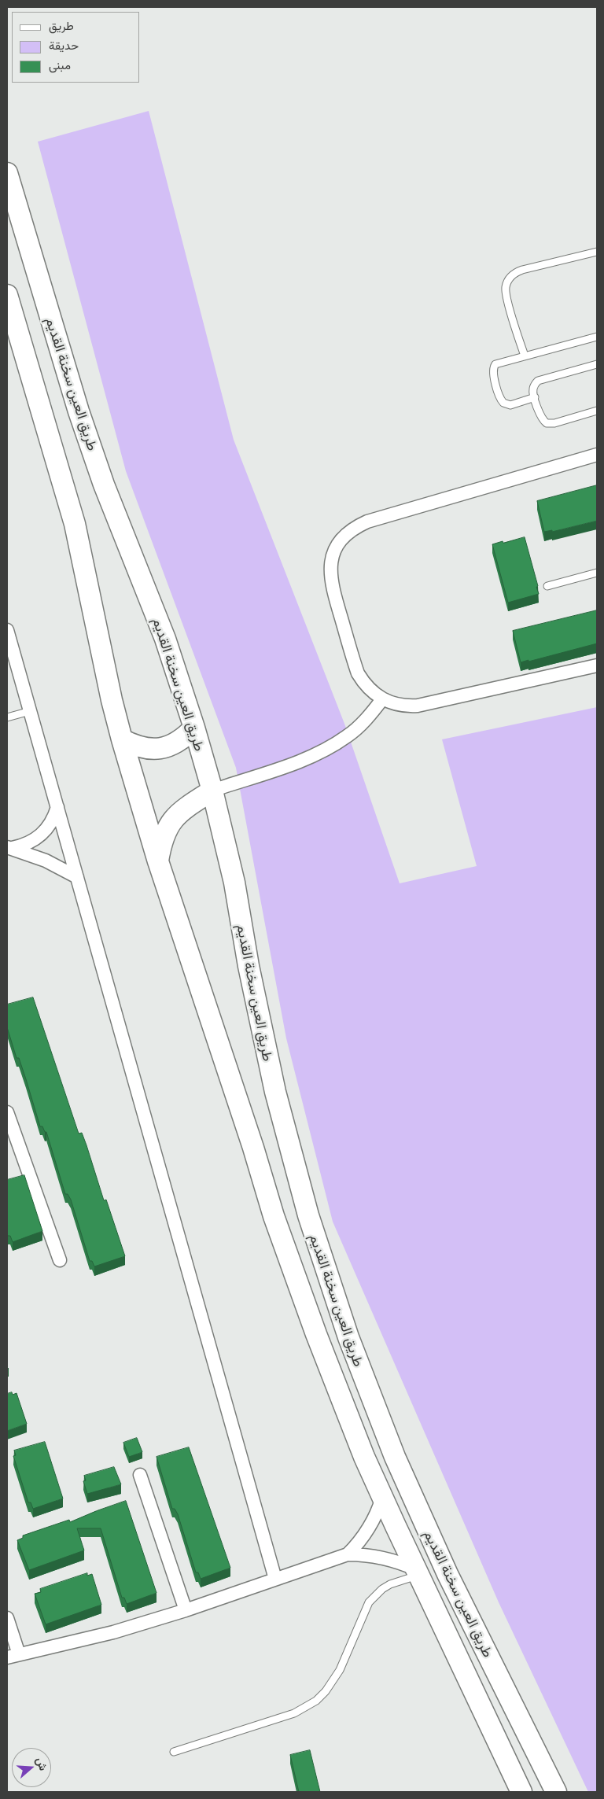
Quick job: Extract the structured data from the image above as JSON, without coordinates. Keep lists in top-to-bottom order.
{
  "streets": {
    "main road": ["طريق العين سخنة القديم"]
  },
  "legend": ["طريق", "حديقة", "مبنى"],
  "north": "right"
}
